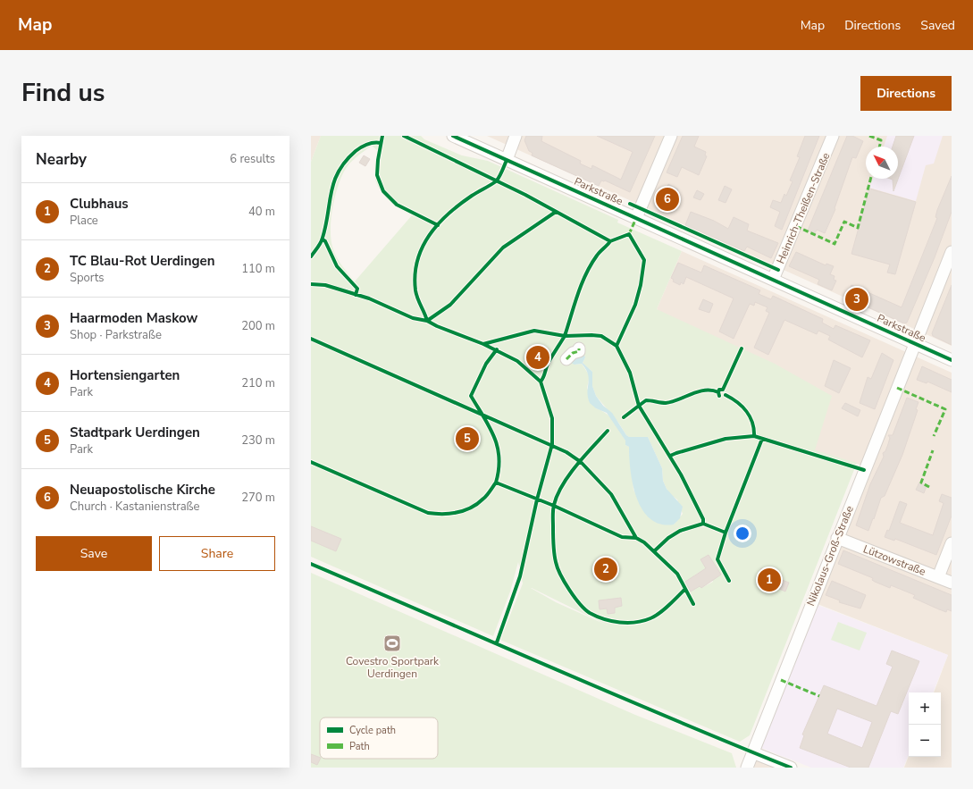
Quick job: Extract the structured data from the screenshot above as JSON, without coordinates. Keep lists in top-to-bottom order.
{
  "streets": {
    "street": [
      "Parkstraße",
      "Heinrich-Theißen-Straße",
      "Nikolaus-Groß-Straße",
      "Lützowstraße"
    ]
  },
  "crossings": [
    ["Parkstraße", "Heinrich-Theißen-Straße"],
    ["Parkstraße", "Nikolaus-Groß-Straße"],
    ["Nikolaus-Groß-Straße", "Lützowstraße"]
  ],
  "places": {
    "sports": ["Covestro Sportpark Uerdingen"]
  },
  "legend": ["Cycle path", "Path"],
  "north": "top left",
  "page": {
    "header": "Map",
    "nav": ["Map", "Directions", "Saved"],
    "title": "Find us",
    "buttons": [
      "Directions",
      ["Save", "Share"]
    ],
    "heading": ["Nearby", "6 results"],
    "list": [
      {
        "mark": "1",
        "name": "Clubhaus",
        "note": "Place",
        "value": "40 m"
      },
      {
        "mark": "2",
        "name": "TC Blau-Rot Uerdingen",
        "note": "Sports",
        "value": "110 m"
      },
      {
        "mark": "3",
        "name": "Haarmoden Maskow",
        "note": "Shop · Parkstraße",
        "value": "200 m"
      },
      {
        "mark": "4",
        "name": "Hortensiengarten",
        "note": "Park",
        "value": "210 m"
      },
      {
        "mark": "5",
        "name": "Stadtpark Uerdingen",
        "note": "Park",
        "value": "230 m"
      },
      {
        "mark": "6",
        "name": "Neuapostolische Kirche",
        "note": "Church · Kastanienstraße",
        "value": "270 m"
      }
    ],
    "pins": [
      "6",
      "3",
      "4",
      "5",
      "2",
      "1"
    ],
    "map_buttons": ["+", "−"]
  }
}
